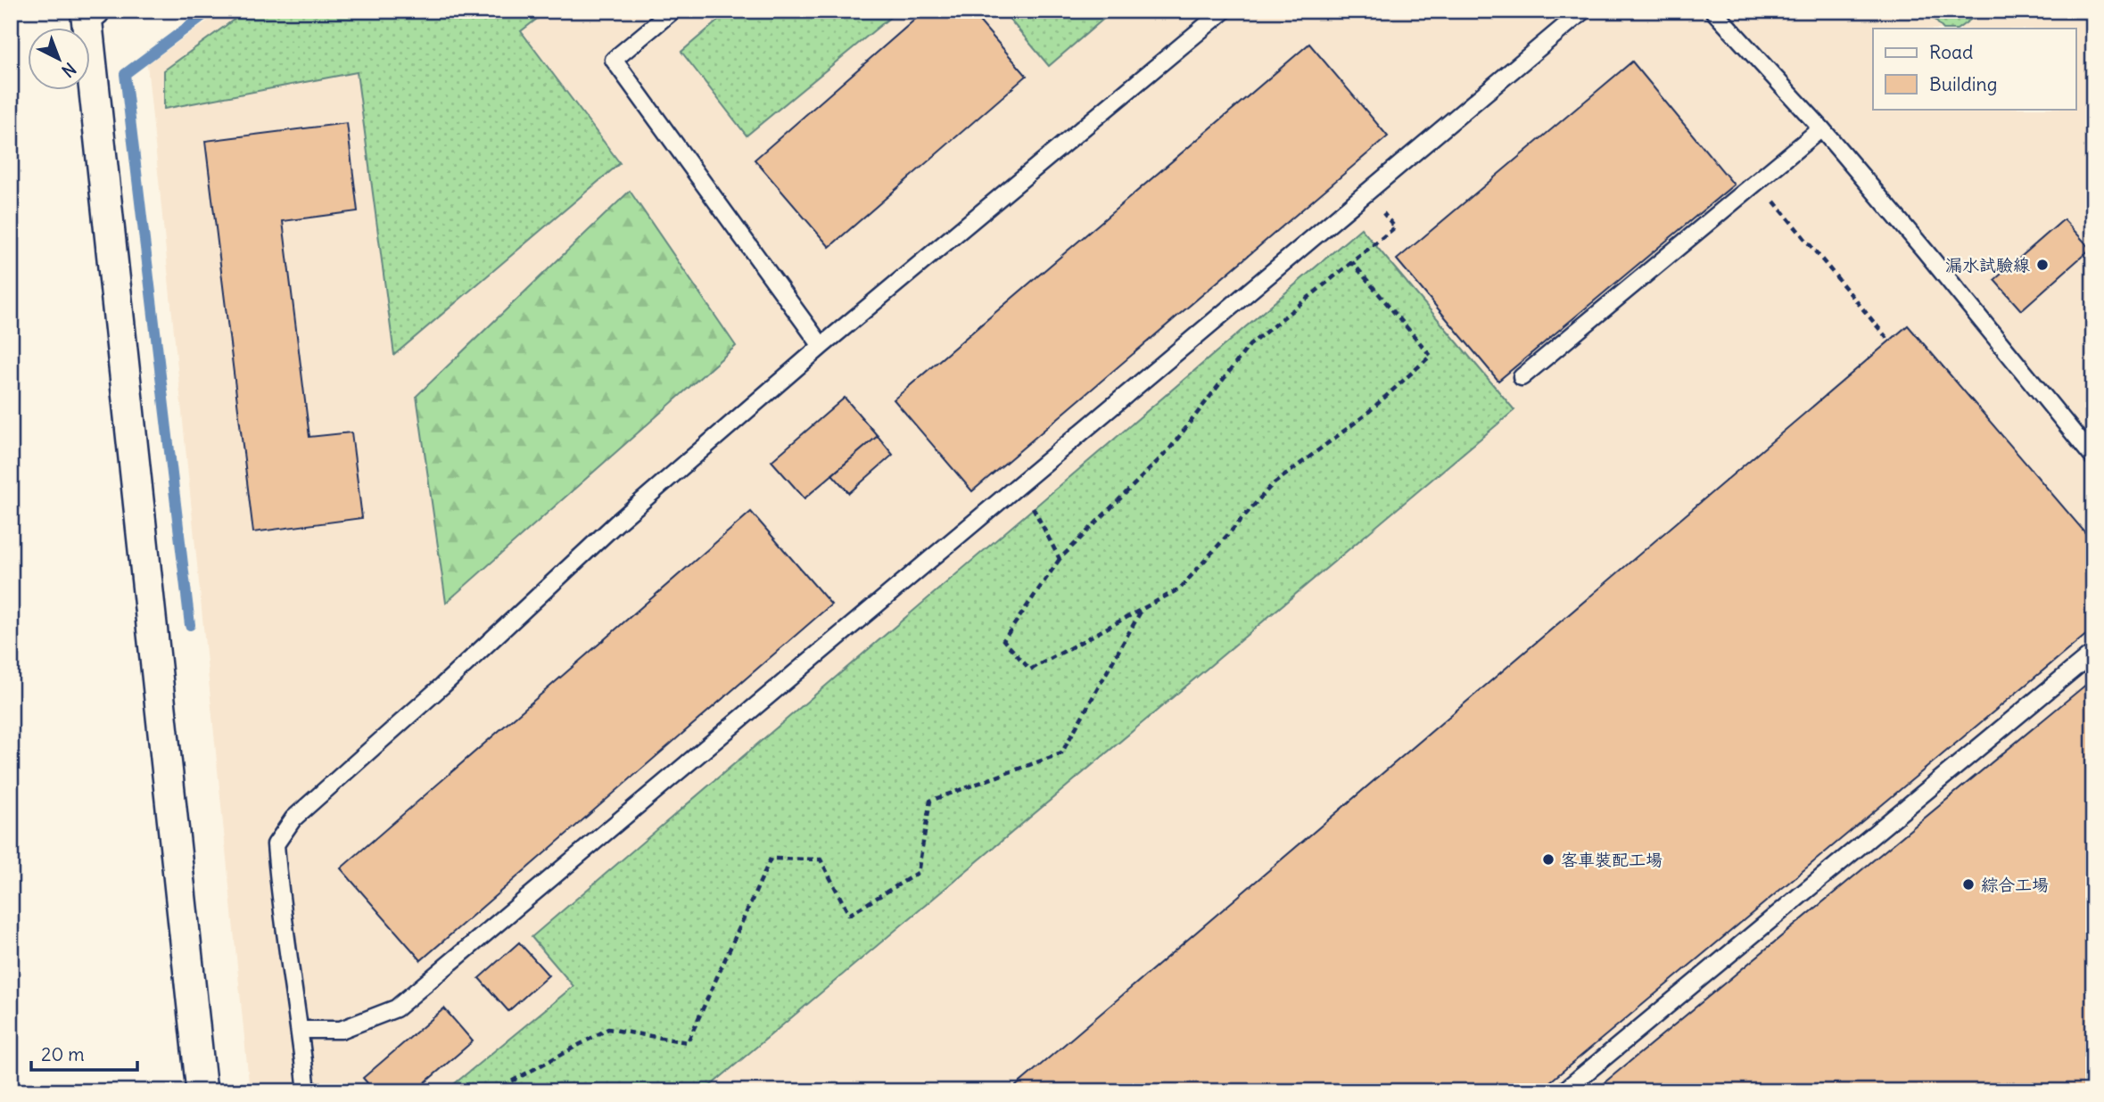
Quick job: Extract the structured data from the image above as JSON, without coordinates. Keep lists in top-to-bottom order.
{
  "places": ["漏水試驗線", "客車裝配工場", "綜合工場"],
  "legend": ["Road", "Building"],
  "scale_bar": "20 m",
  "north": "bottom right"
}
